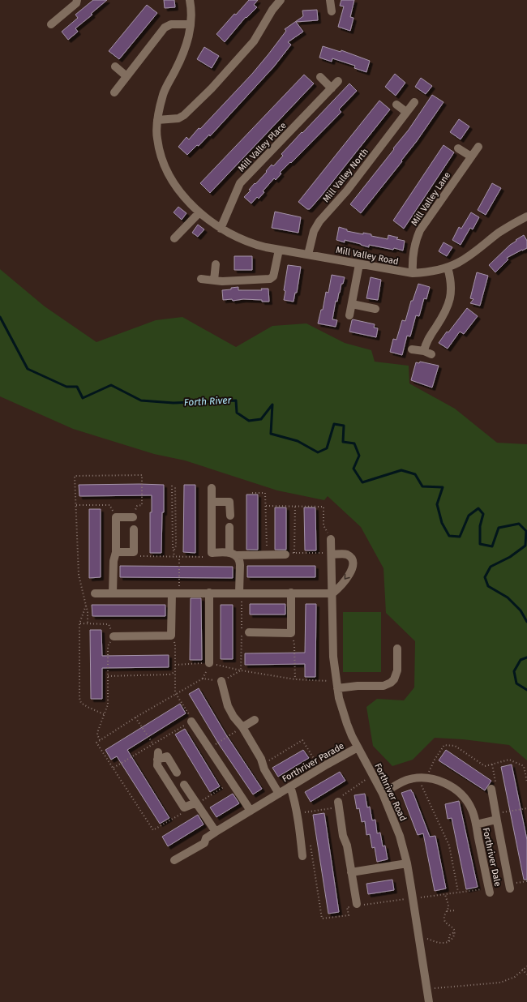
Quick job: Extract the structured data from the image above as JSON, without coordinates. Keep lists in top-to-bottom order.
{
  "streets": {
    "street": [
      "Mill Valley Place",
      "Mill Valley North",
      "Mill Valley Lane",
      "Mill Valley Road",
      "Forthriver Parade",
      "Forthriver Road",
      "Forthriver Dale"
    ]
  },
  "crossings": [
    ["Mill Valley Place", "Mill Valley Road"],
    ["Mill Valley North", "Mill Valley Road"],
    ["Mill Valley Lane", "Mill Valley Road"],
    ["Forthriver Parade", "Forthriver Road"],
    ["Forthriver Road", "Forthriver Dale"]
  ],
  "water": ["Forth River"]
}
